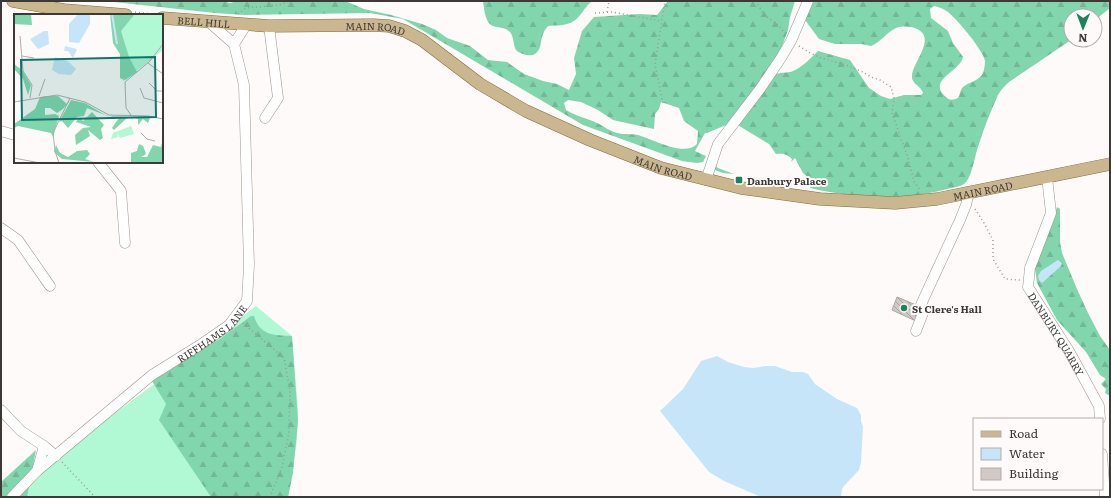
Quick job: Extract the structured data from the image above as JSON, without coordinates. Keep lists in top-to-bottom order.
{
  "streets": {
    "main road": ["BELL HILL", "MAIN ROAD"],
    "street": ["RIFFHAMS LANE", "DANBURY QUARRY"]
  },
  "crossings": [
    ["BELL HILL", "MAIN ROAD"],
    ["MAIN ROAD", "DANBURY QUARRY"]
  ],
  "places": {
    "transit": ["Danbury Palace"],
    "other": ["St Clere's Hall"]
  },
  "legend": ["Road", "Water", "Building"],
  "north": "bottom"
}
